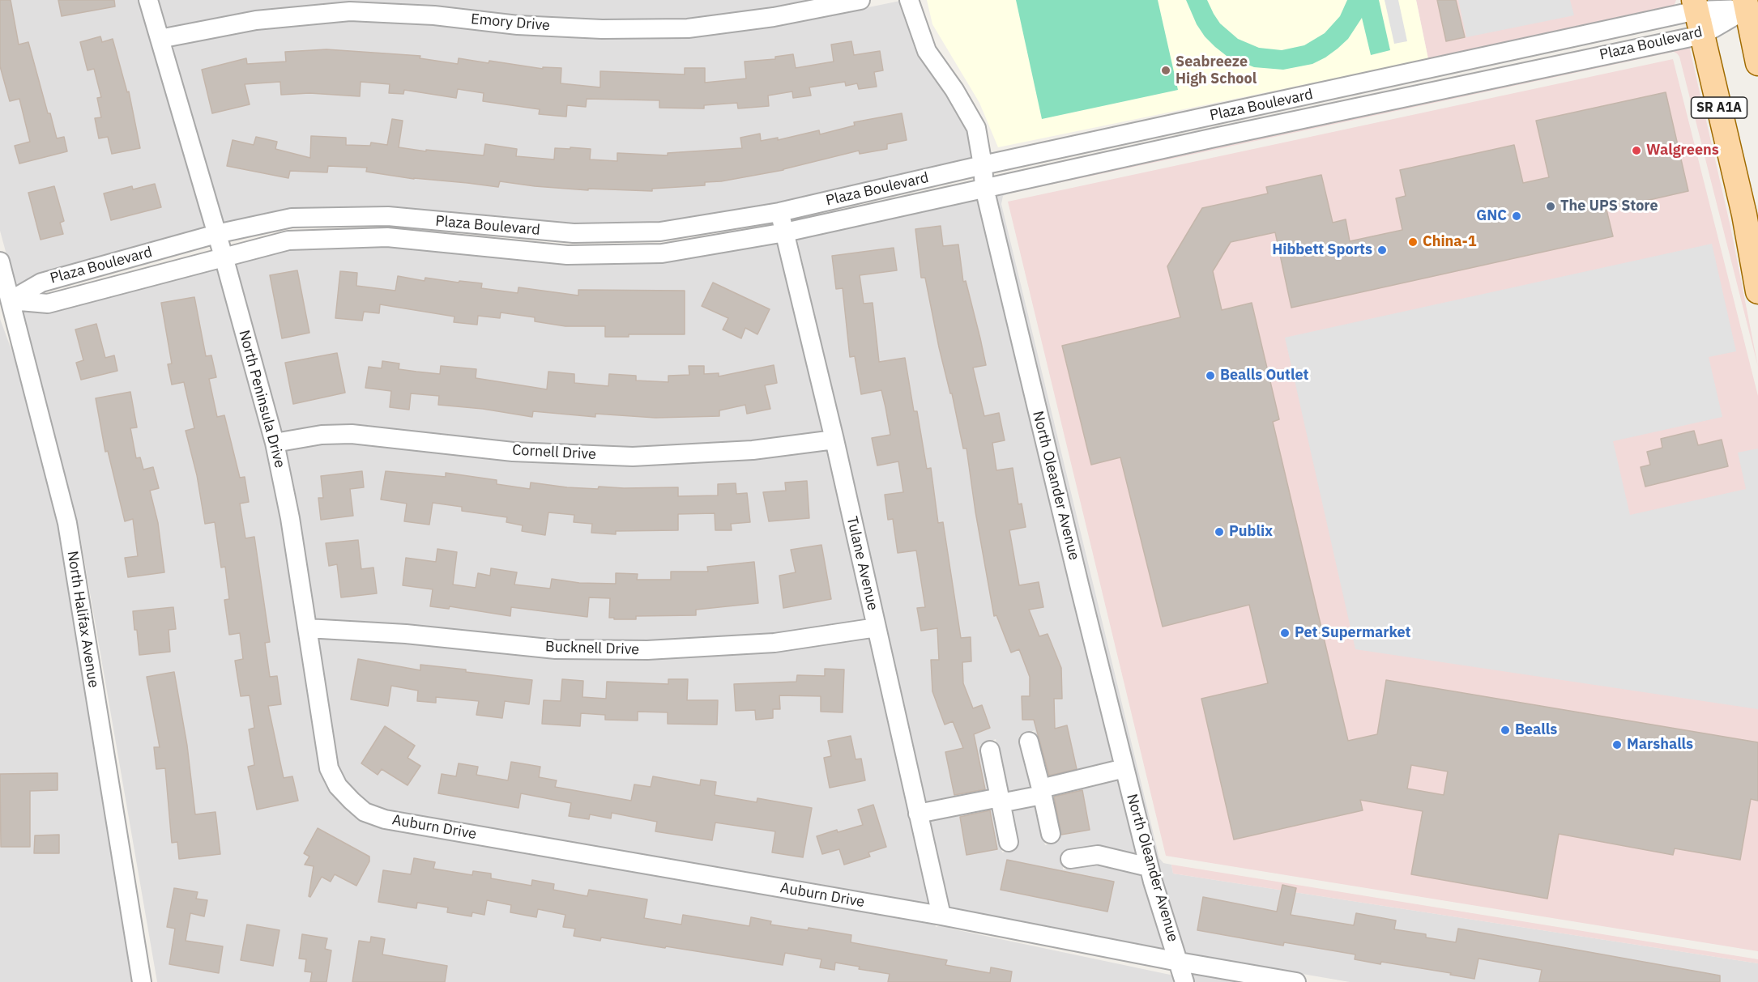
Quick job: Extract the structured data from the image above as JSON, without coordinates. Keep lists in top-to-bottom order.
{
  "streets": {
    "main road": ["SR A1A"],
    "street": [
      "Emory Drive",
      "Plaza Boulevard",
      "North Peninsula Drive",
      "Cornell Drive",
      "North Oleander Avenue",
      "Tulane Avenue",
      "North Halifax Avenue",
      "Bucknell Drive",
      "Auburn Drive"
    ]
  },
  "crossings": [
    ["Emory Drive", "North Peninsula Drive"],
    ["Plaza Boulevard", "SR A1A"],
    ["Plaza Boulevard", "North Peninsula Drive"],
    ["Plaza Boulevard", "North Oleander Avenue"],
    ["Plaza Boulevard", "Tulane Avenue"],
    ["Plaza Boulevard", "North Halifax Avenue"],
    ["North Peninsula Drive", "Cornell Drive"],
    ["North Peninsula Drive", "Bucknell Drive"],
    ["North Peninsula Drive", "Auburn Drive"],
    ["Cornell Drive", "Tulane Avenue"],
    ["North Oleander Avenue", "Auburn Drive"],
    ["Tulane Avenue", "Bucknell Drive"],
    ["Tulane Avenue", "Auburn Drive"]
  ],
  "places": [
    "Seabreeze High School",
    "Walgreens",
    "The UPS Store",
    "GNC",
    "China-1",
    "Hibbett Sports",
    "Bealls Outlet",
    "Publix",
    "Pet Supermarket",
    "Bealls",
    "Marshalls"
  ]
}
